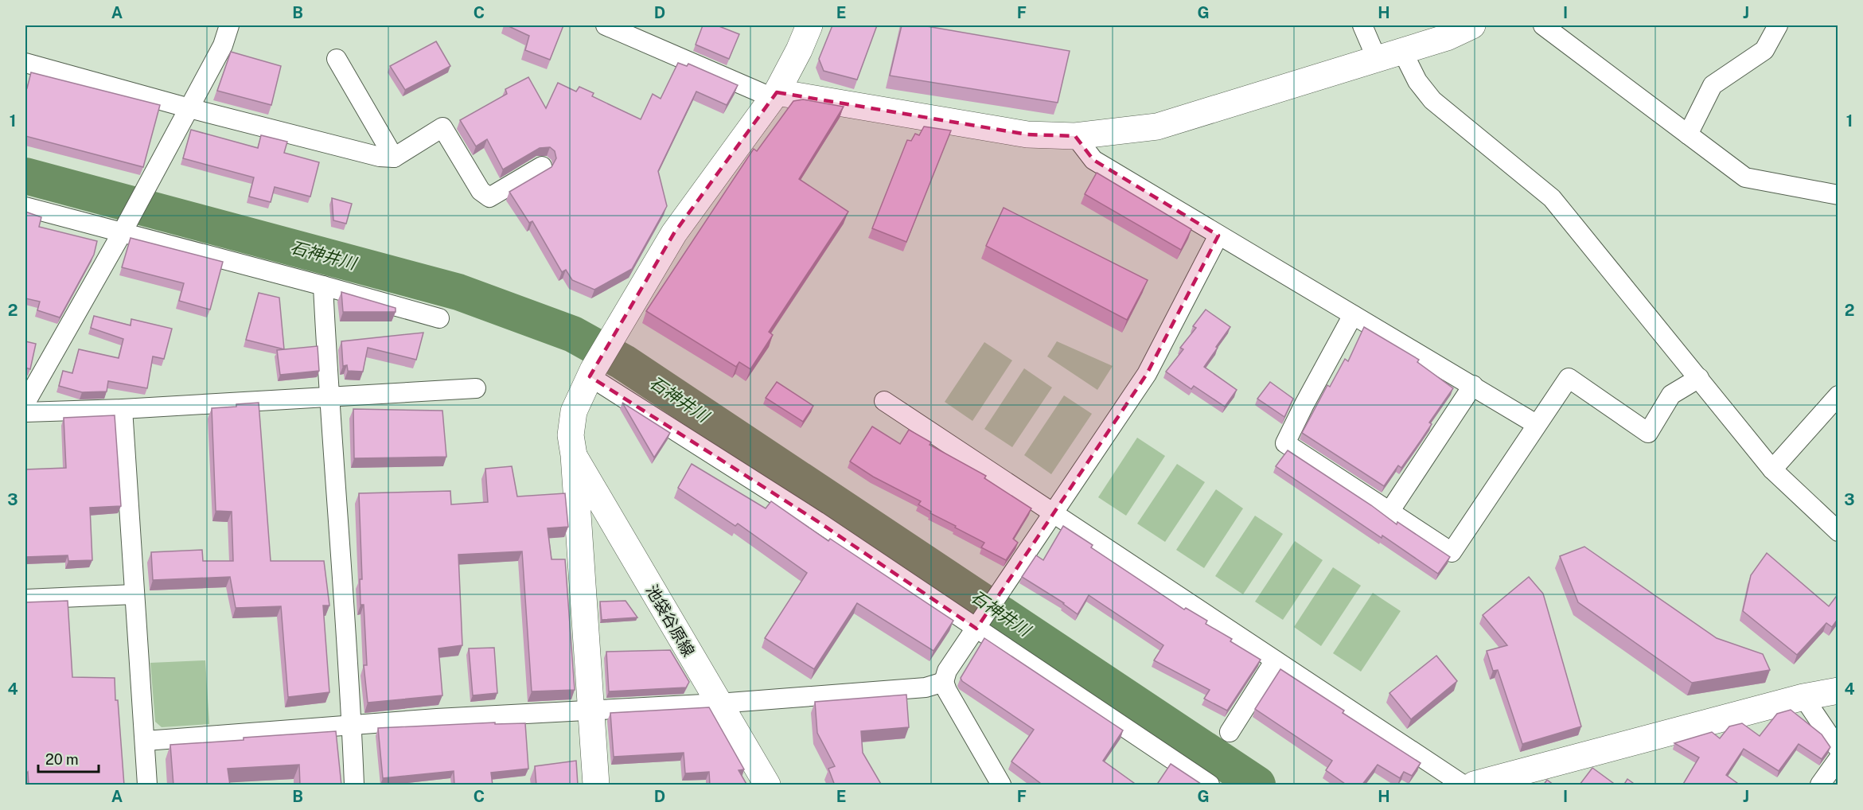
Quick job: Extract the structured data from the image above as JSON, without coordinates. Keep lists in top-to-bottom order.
{
  "streets": {
    "street": ["池袋谷原線"]
  },
  "water": ["石神井川"],
  "scale_bar": "20 m",
  "grid": {
    "columns": [
      "A",
      "B",
      "C",
      "D",
      "E",
      "F",
      "G",
      "H",
      "I",
      "J"
    ],
    "rows": [
      "1",
      "2",
      "3",
      "4"
    ]
  }
}
